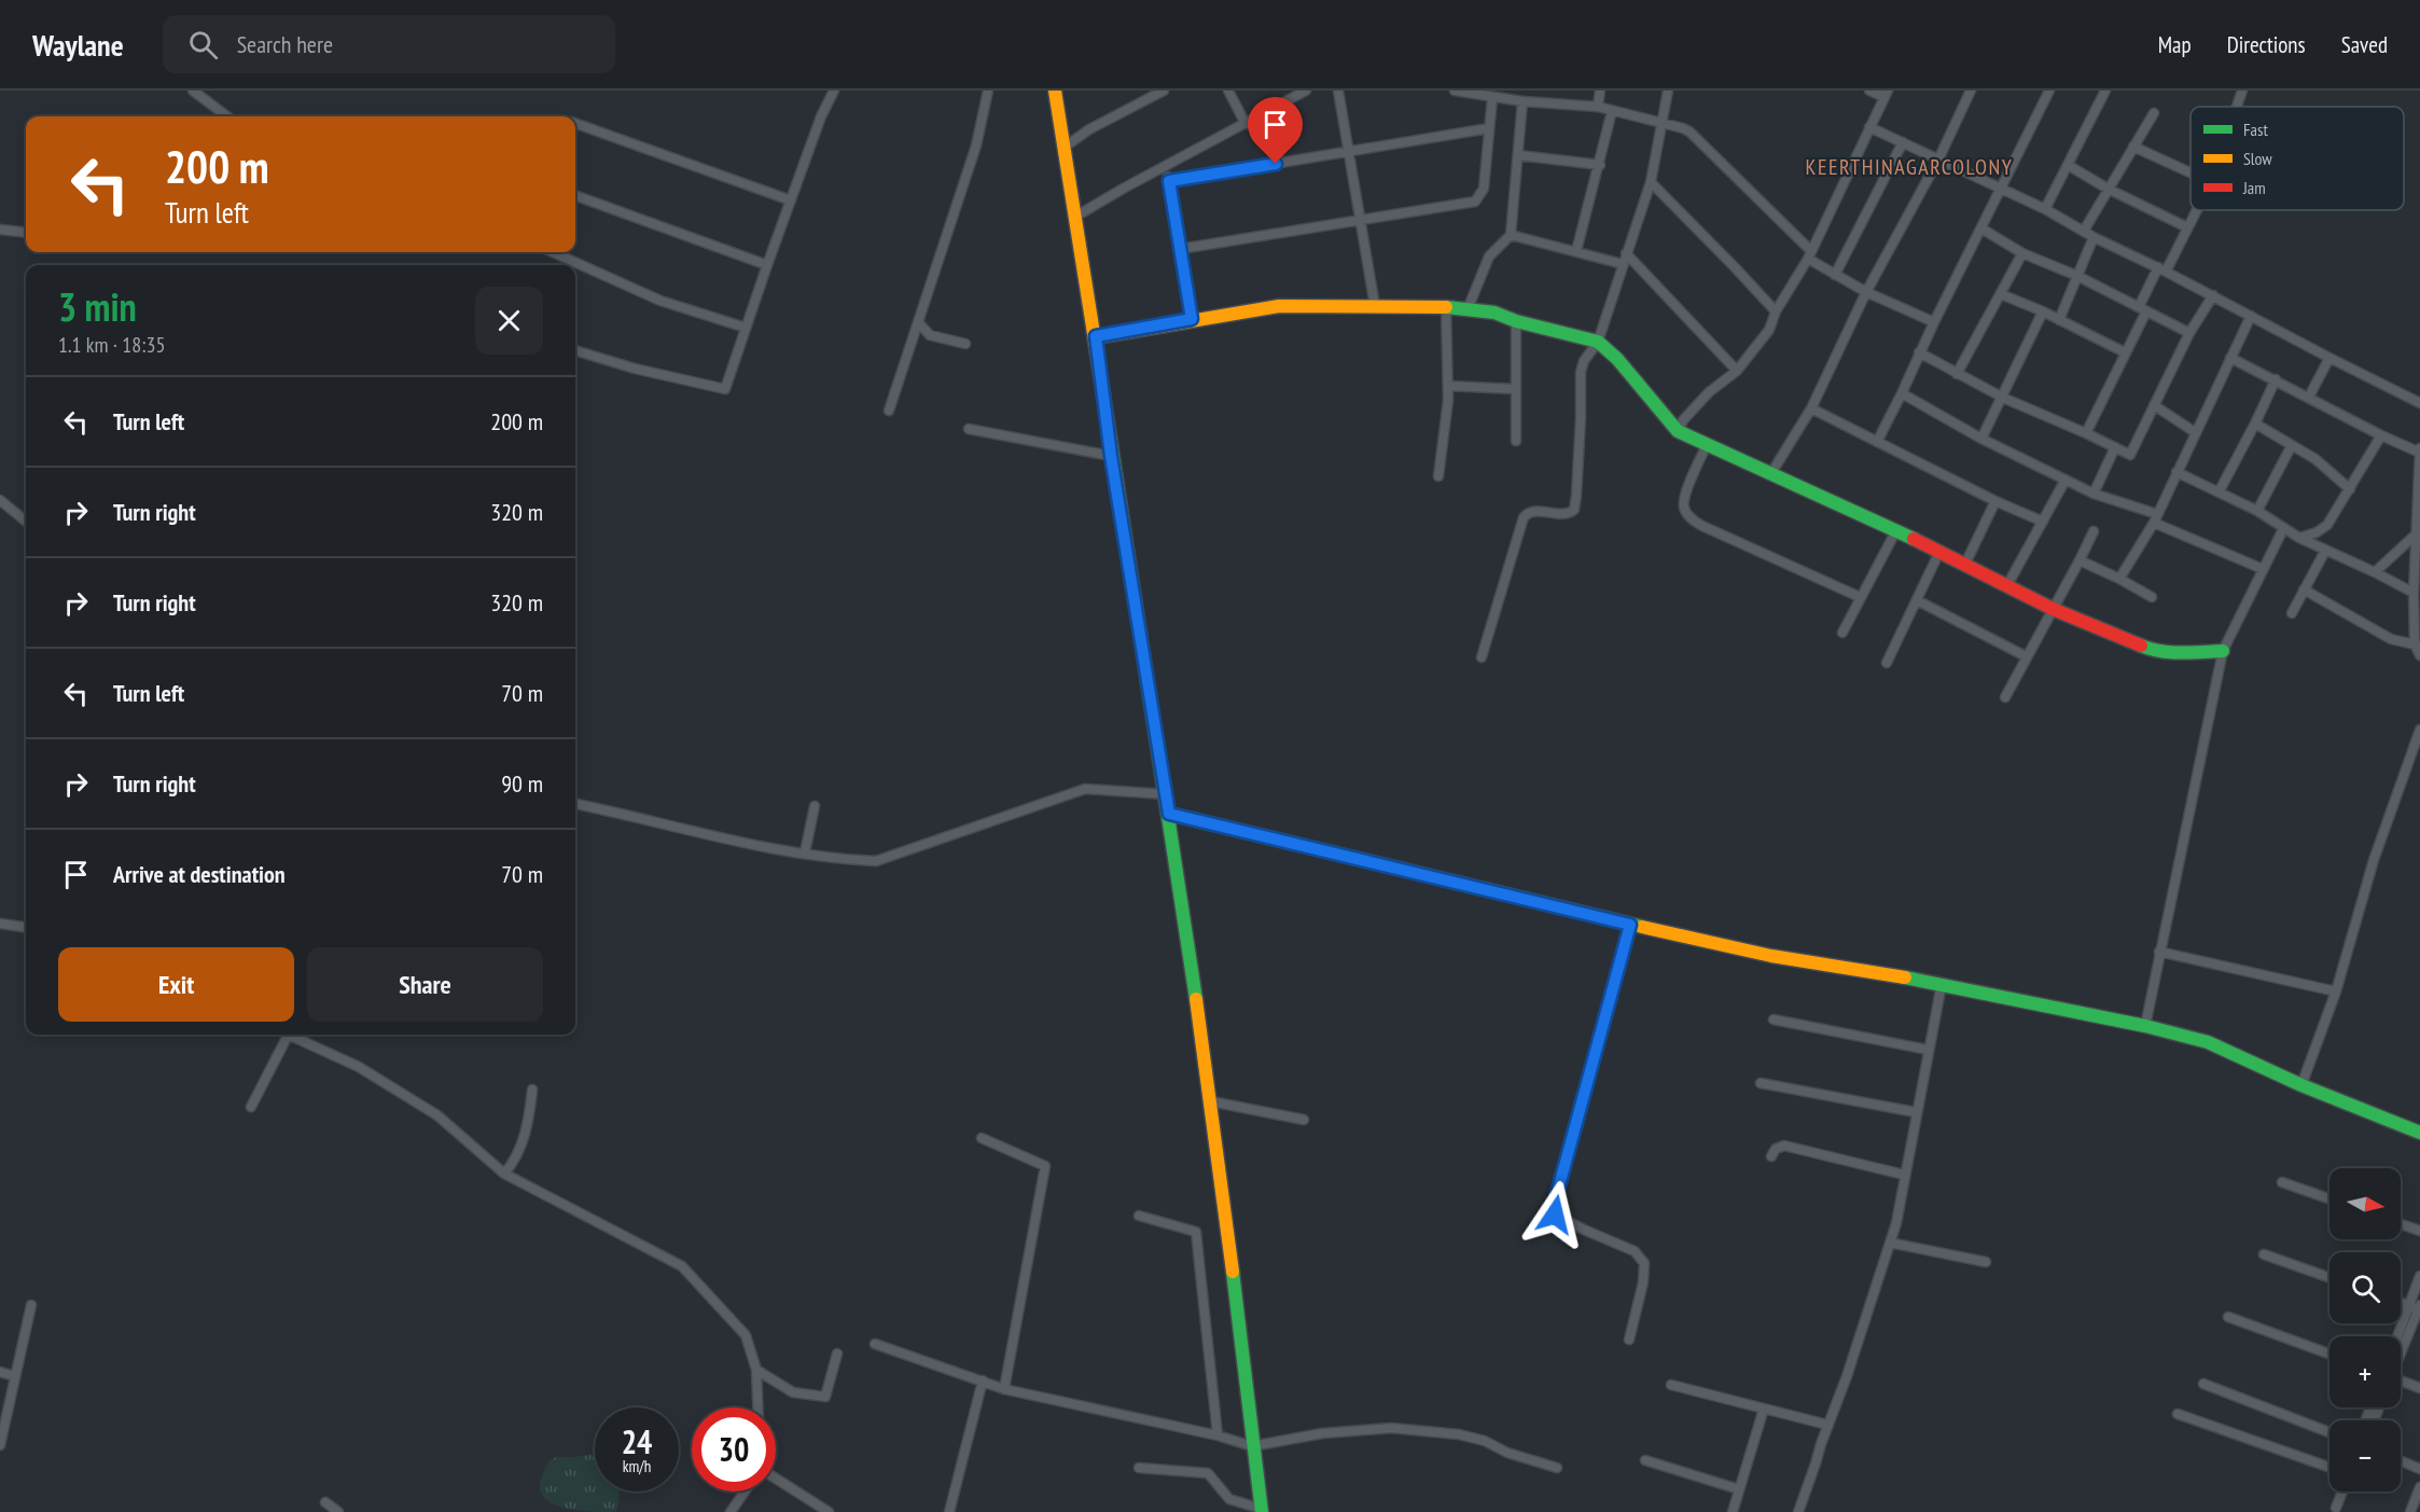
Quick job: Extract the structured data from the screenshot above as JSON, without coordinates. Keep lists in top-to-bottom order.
{
  "districts": ["KEERTHINAGARCOLONY"],
  "legend": ["Fast", "Slow", "Jam"],
  "north": "right",
  "page": {
    "header": "Waylane",
    "search": "Search here",
    "nav": ["Map", "Directions", "Saved"],
    "turn": ["200 m", "Turn left"],
    "heading": ["3 min", "1.1 km · 18:35"],
    "list": [
      {
        "name": "Turn left",
        "value": "200 m"
      },
      {
        "name": "Turn right",
        "value": "320 m"
      },
      {
        "name": "Turn right",
        "value": "320 m"
      },
      {
        "name": "Turn left",
        "value": "70 m"
      },
      {
        "name": "Turn right",
        "value": "90 m"
      },
      {
        "name": "Arrive at destination",
        "value": "70 m"
      }
    ],
    "buttons": ["Exit", "Share"],
    "map_buttons": ["+", "−"],
    "speed": "24 km/h",
    "limit": "30"
  }
}
